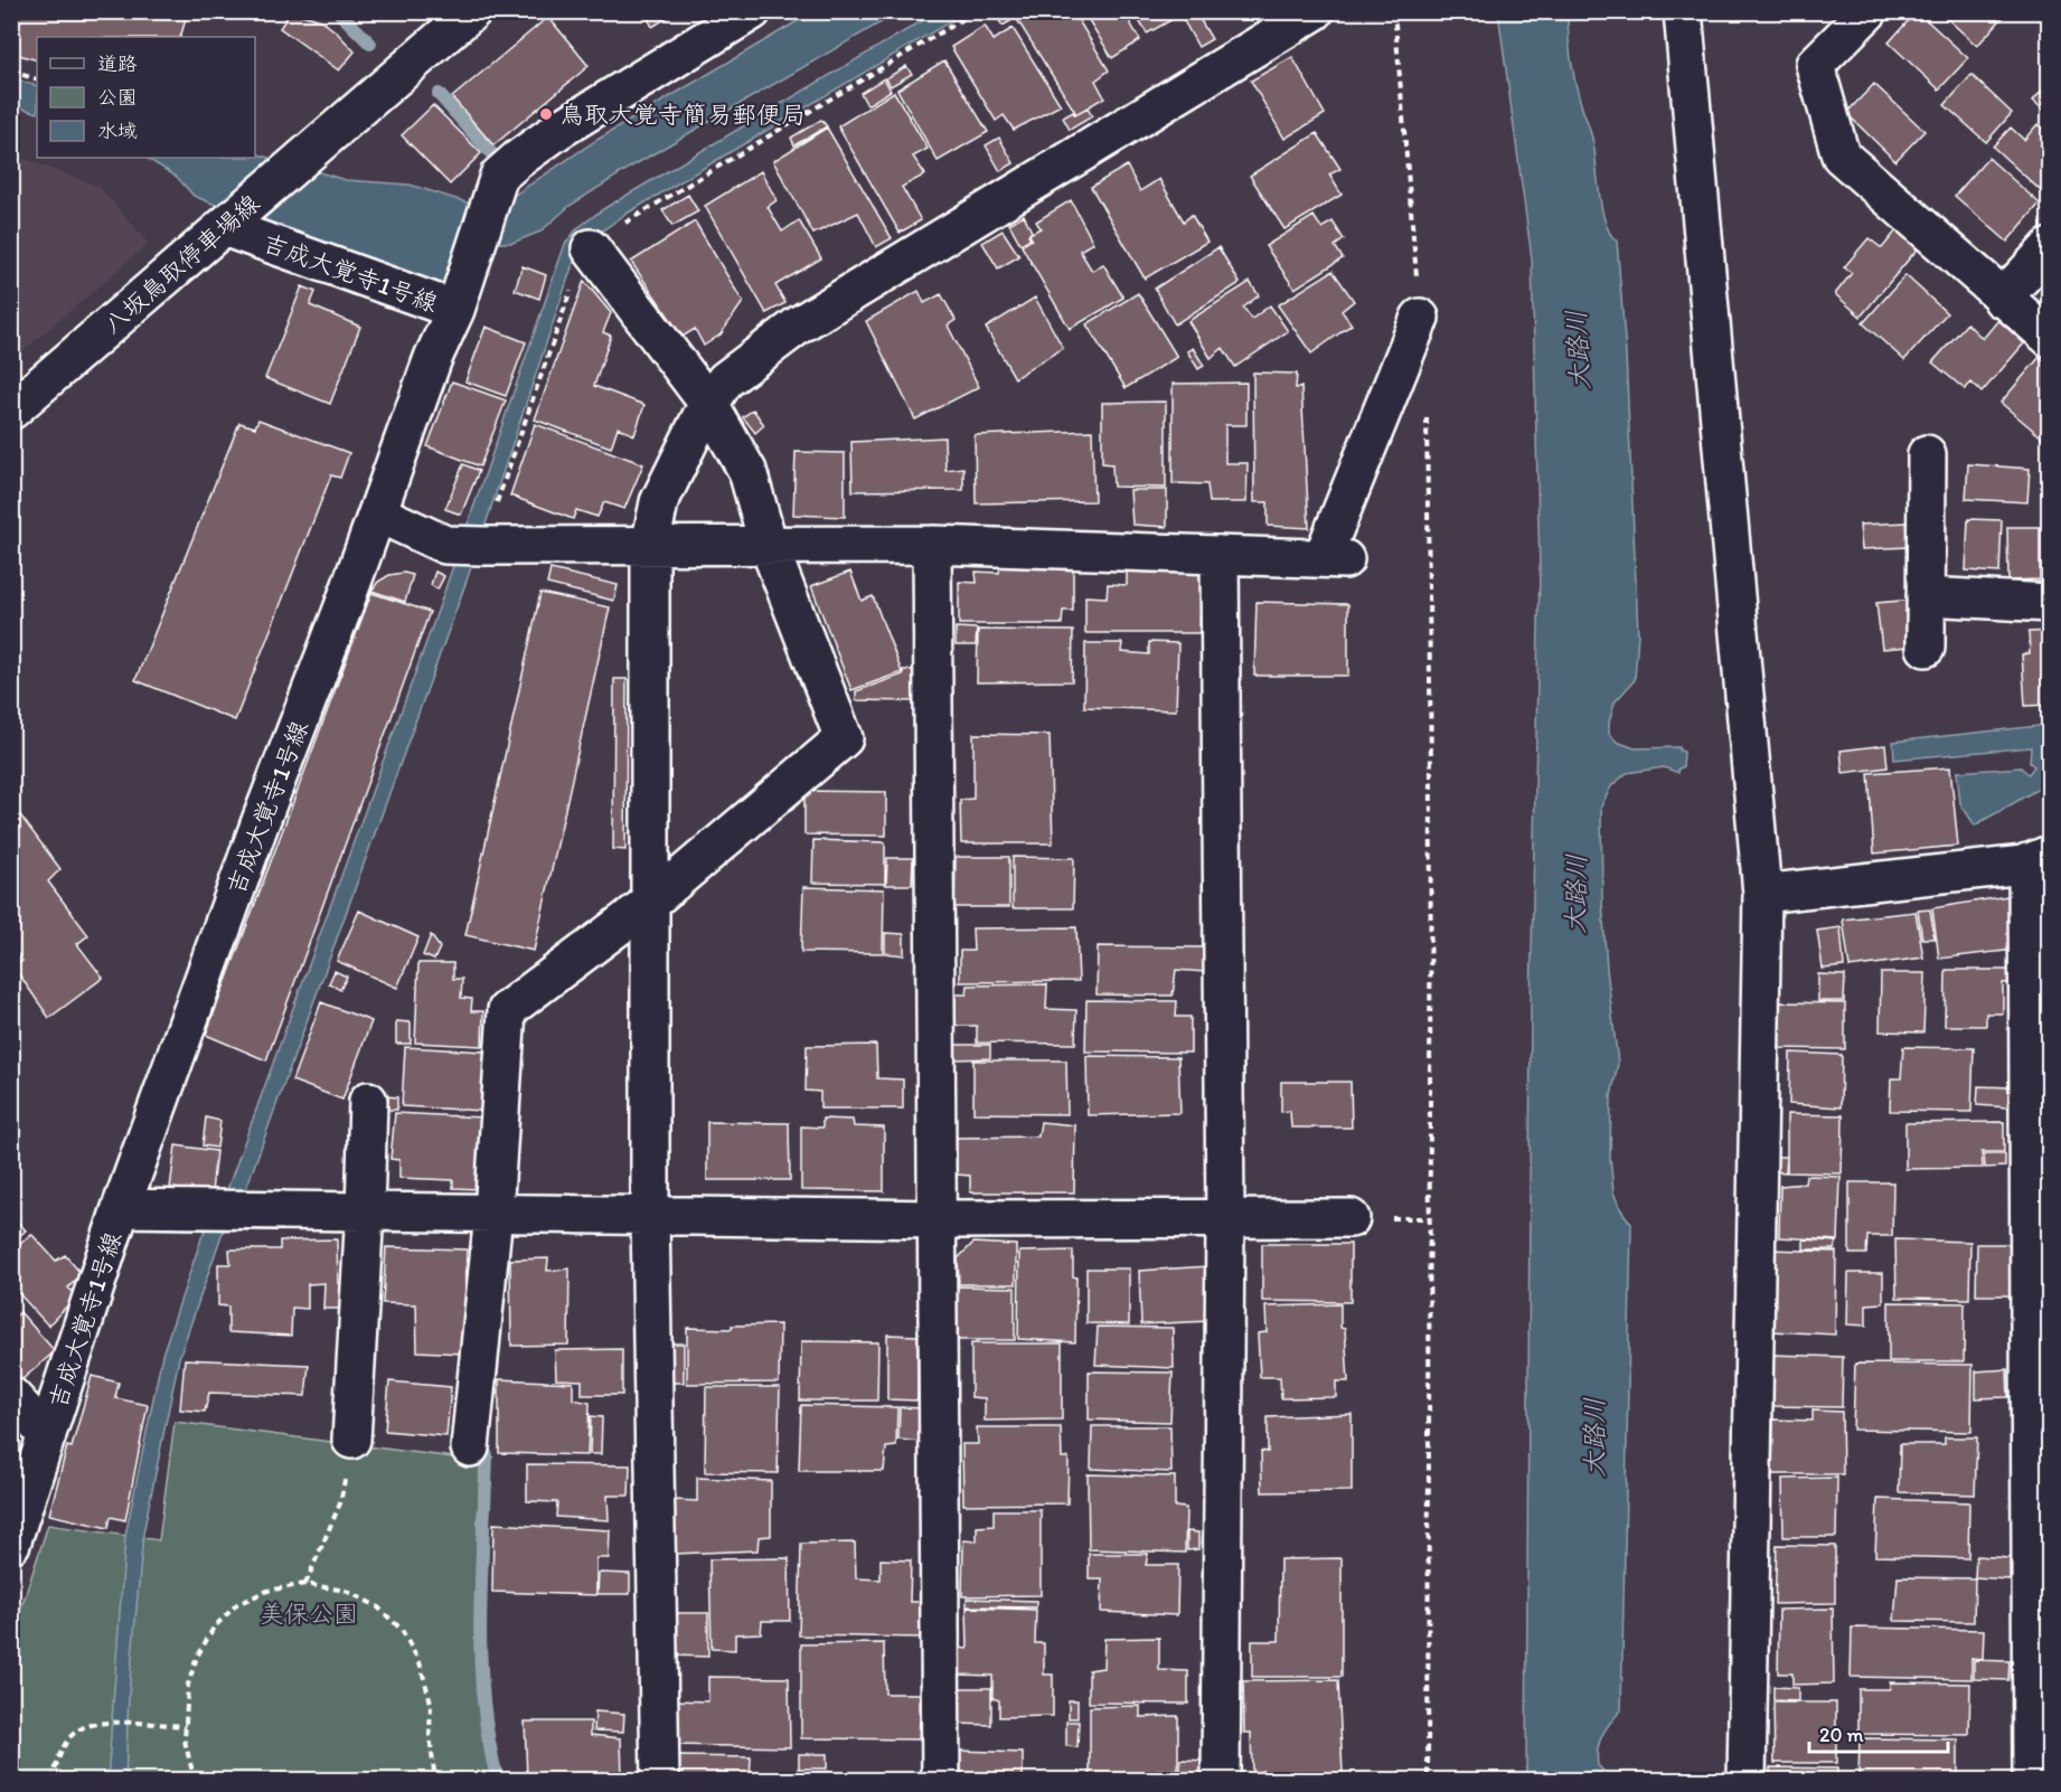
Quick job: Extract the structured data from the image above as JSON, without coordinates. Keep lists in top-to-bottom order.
{
  "streets": {
    "street": ["八坂鳥取停車場線", "吉成大覚寺1号線"]
  },
  "crossings": [
    ["八坂鳥取停車場線", "吉成大覚寺1号線"]
  ],
  "water": ["大路川"],
  "parks": ["美保公園"],
  "places": ["鳥取大覚寺簡易郵便局"],
  "legend": ["道路", "公園", "水域"],
  "scale_bar": "20 m"
}
